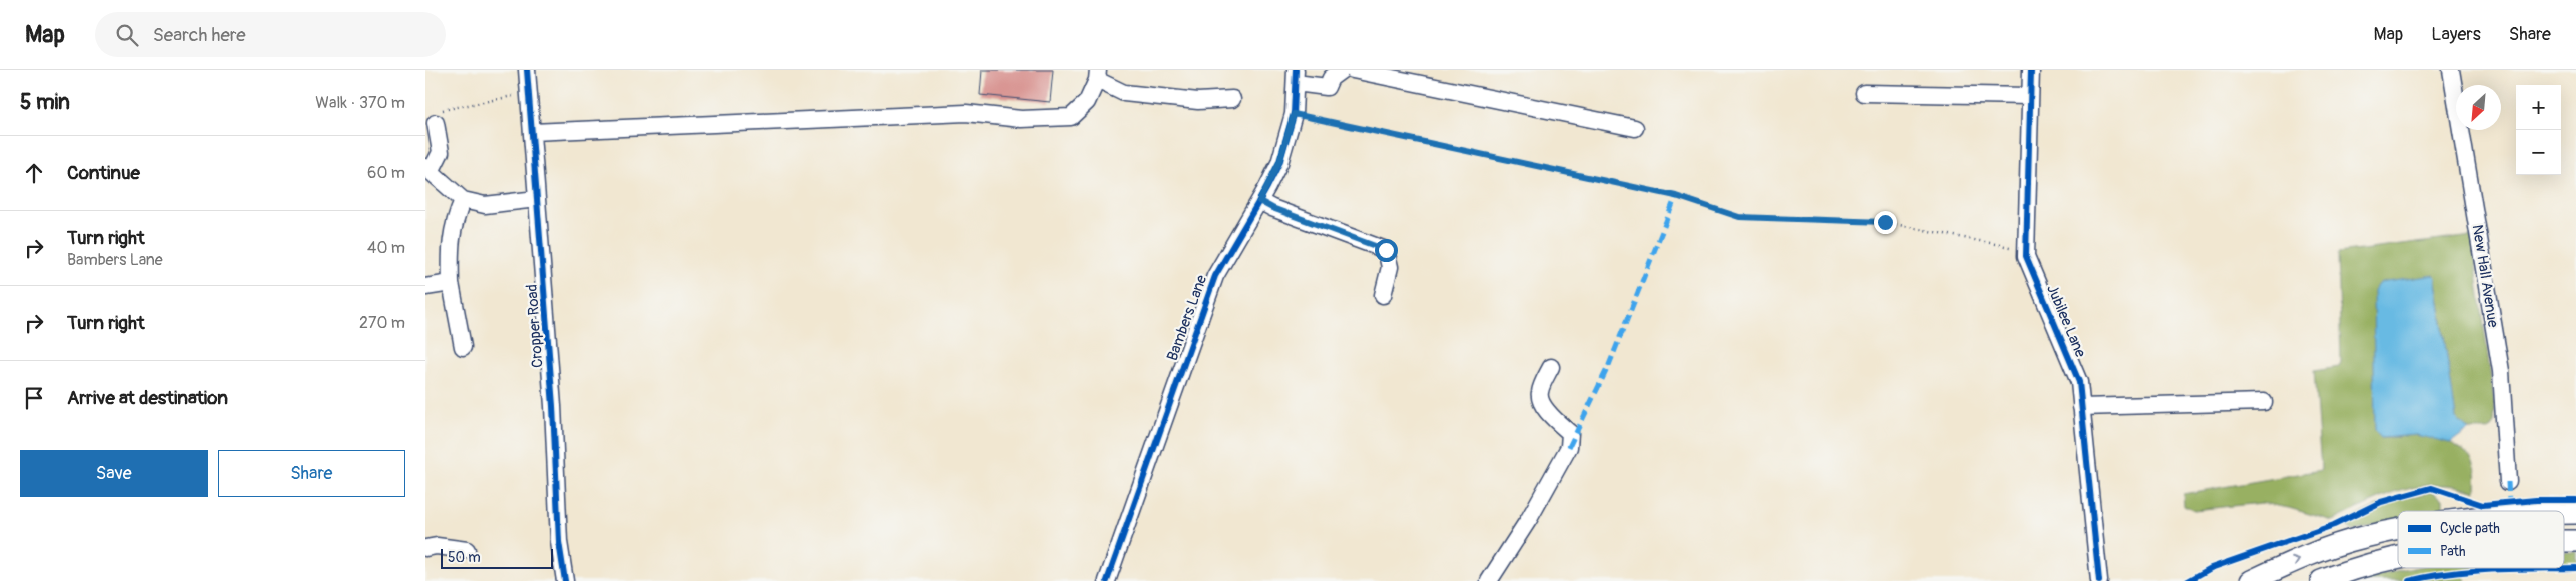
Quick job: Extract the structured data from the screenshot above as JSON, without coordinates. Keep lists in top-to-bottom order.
{
  "streets": {
    "street": [
      "New Hall Avenue",
      "Bambers Lane",
      "Jubilee Lane",
      "Cropper Road"
    ]
  },
  "legend": ["Cycle path", "Path"],
  "scale_bar": "50 m",
  "north": "bottom left",
  "page": {
    "header": "Map",
    "search": "Search here",
    "nav": ["Map", "Layers", "Share"],
    "heading": ["5 min", "Walk · 370 m"],
    "map_buttons": ["+", "−"],
    "list": [
      ["Continue", "60 m"],
      ["Turn right", "Bambers Lane", "40 m"],
      ["Turn right", "270 m"],
      "Arrive at destination"
    ],
    "buttons": ["Save", "Share"],
    "scale": "50 m"
  }
}
